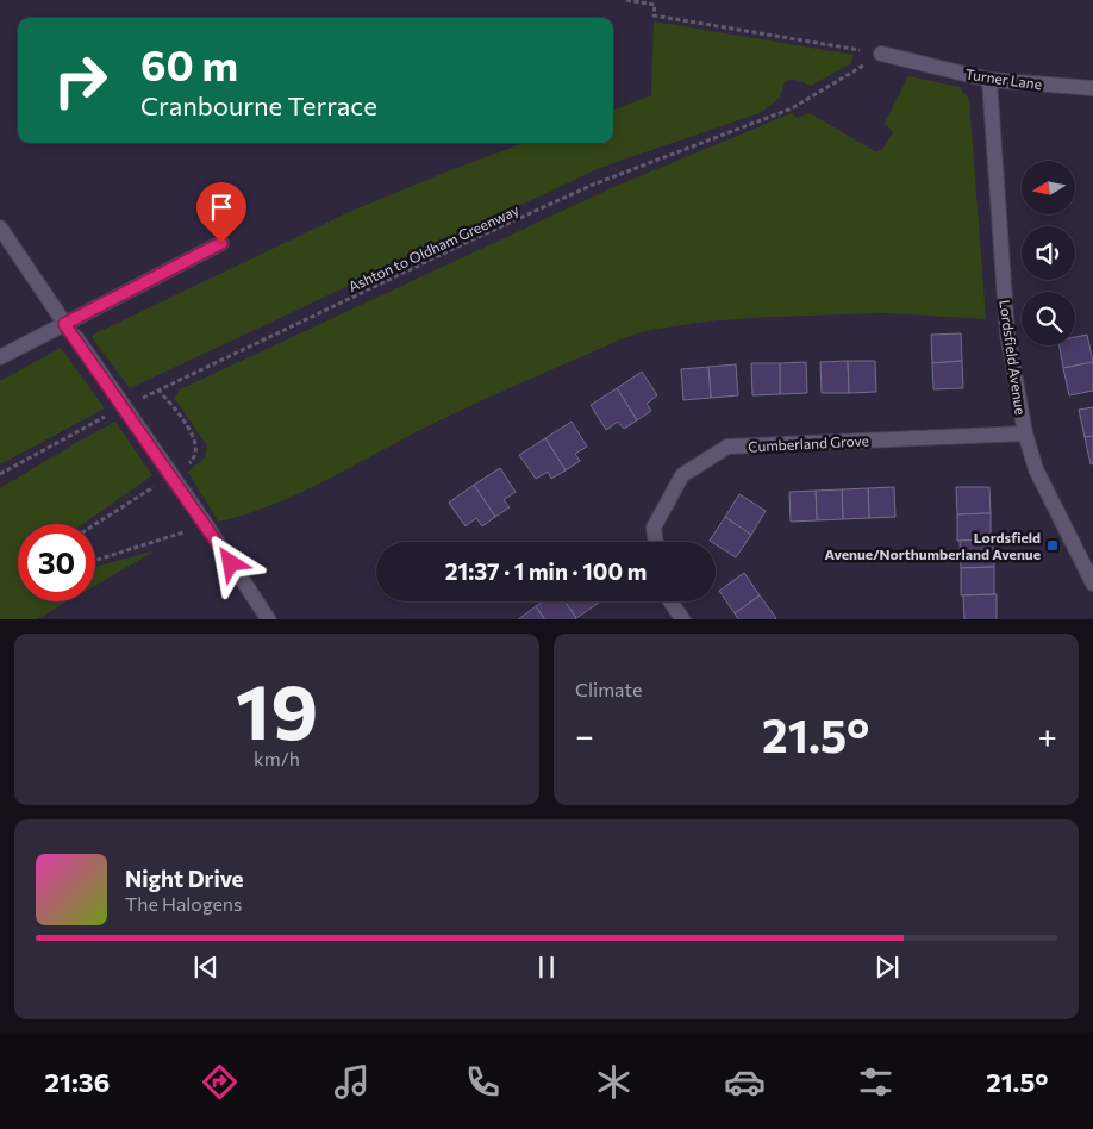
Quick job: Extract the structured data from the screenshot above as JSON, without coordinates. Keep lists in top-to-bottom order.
{
  "streets": {
    "street": ["Turner Lane", "Lordsfield Avenue", "Cumberland Grove"],
    "path": ["Ashton to Oldham Greenway"]
  },
  "crossings": [
    ["Turner Lane", "Ashton to Oldham Greenway"],
    ["Turner Lane", "Lordsfield Avenue"],
    ["Lordsfield Avenue", "Cumberland Grove"]
  ],
  "places": {
    "transit": ["Lordsfield Avenue/Northumberland Avenue"]
  },
  "north": "left",
  "page": {
    "turn": ["60 m", "Cranbourne Terrace"],
    "limit": "30",
    "trip": "21:37 · 1 min · 100 m",
    "tile": [
      ["19", "km/h"],
      "Climate"
    ],
    "heat": ["−", "21.5°", "+"],
    "song": ["Night Drive", "The Halogens"],
    "tabs": ["21:36", "21.5°"]
  }
}
